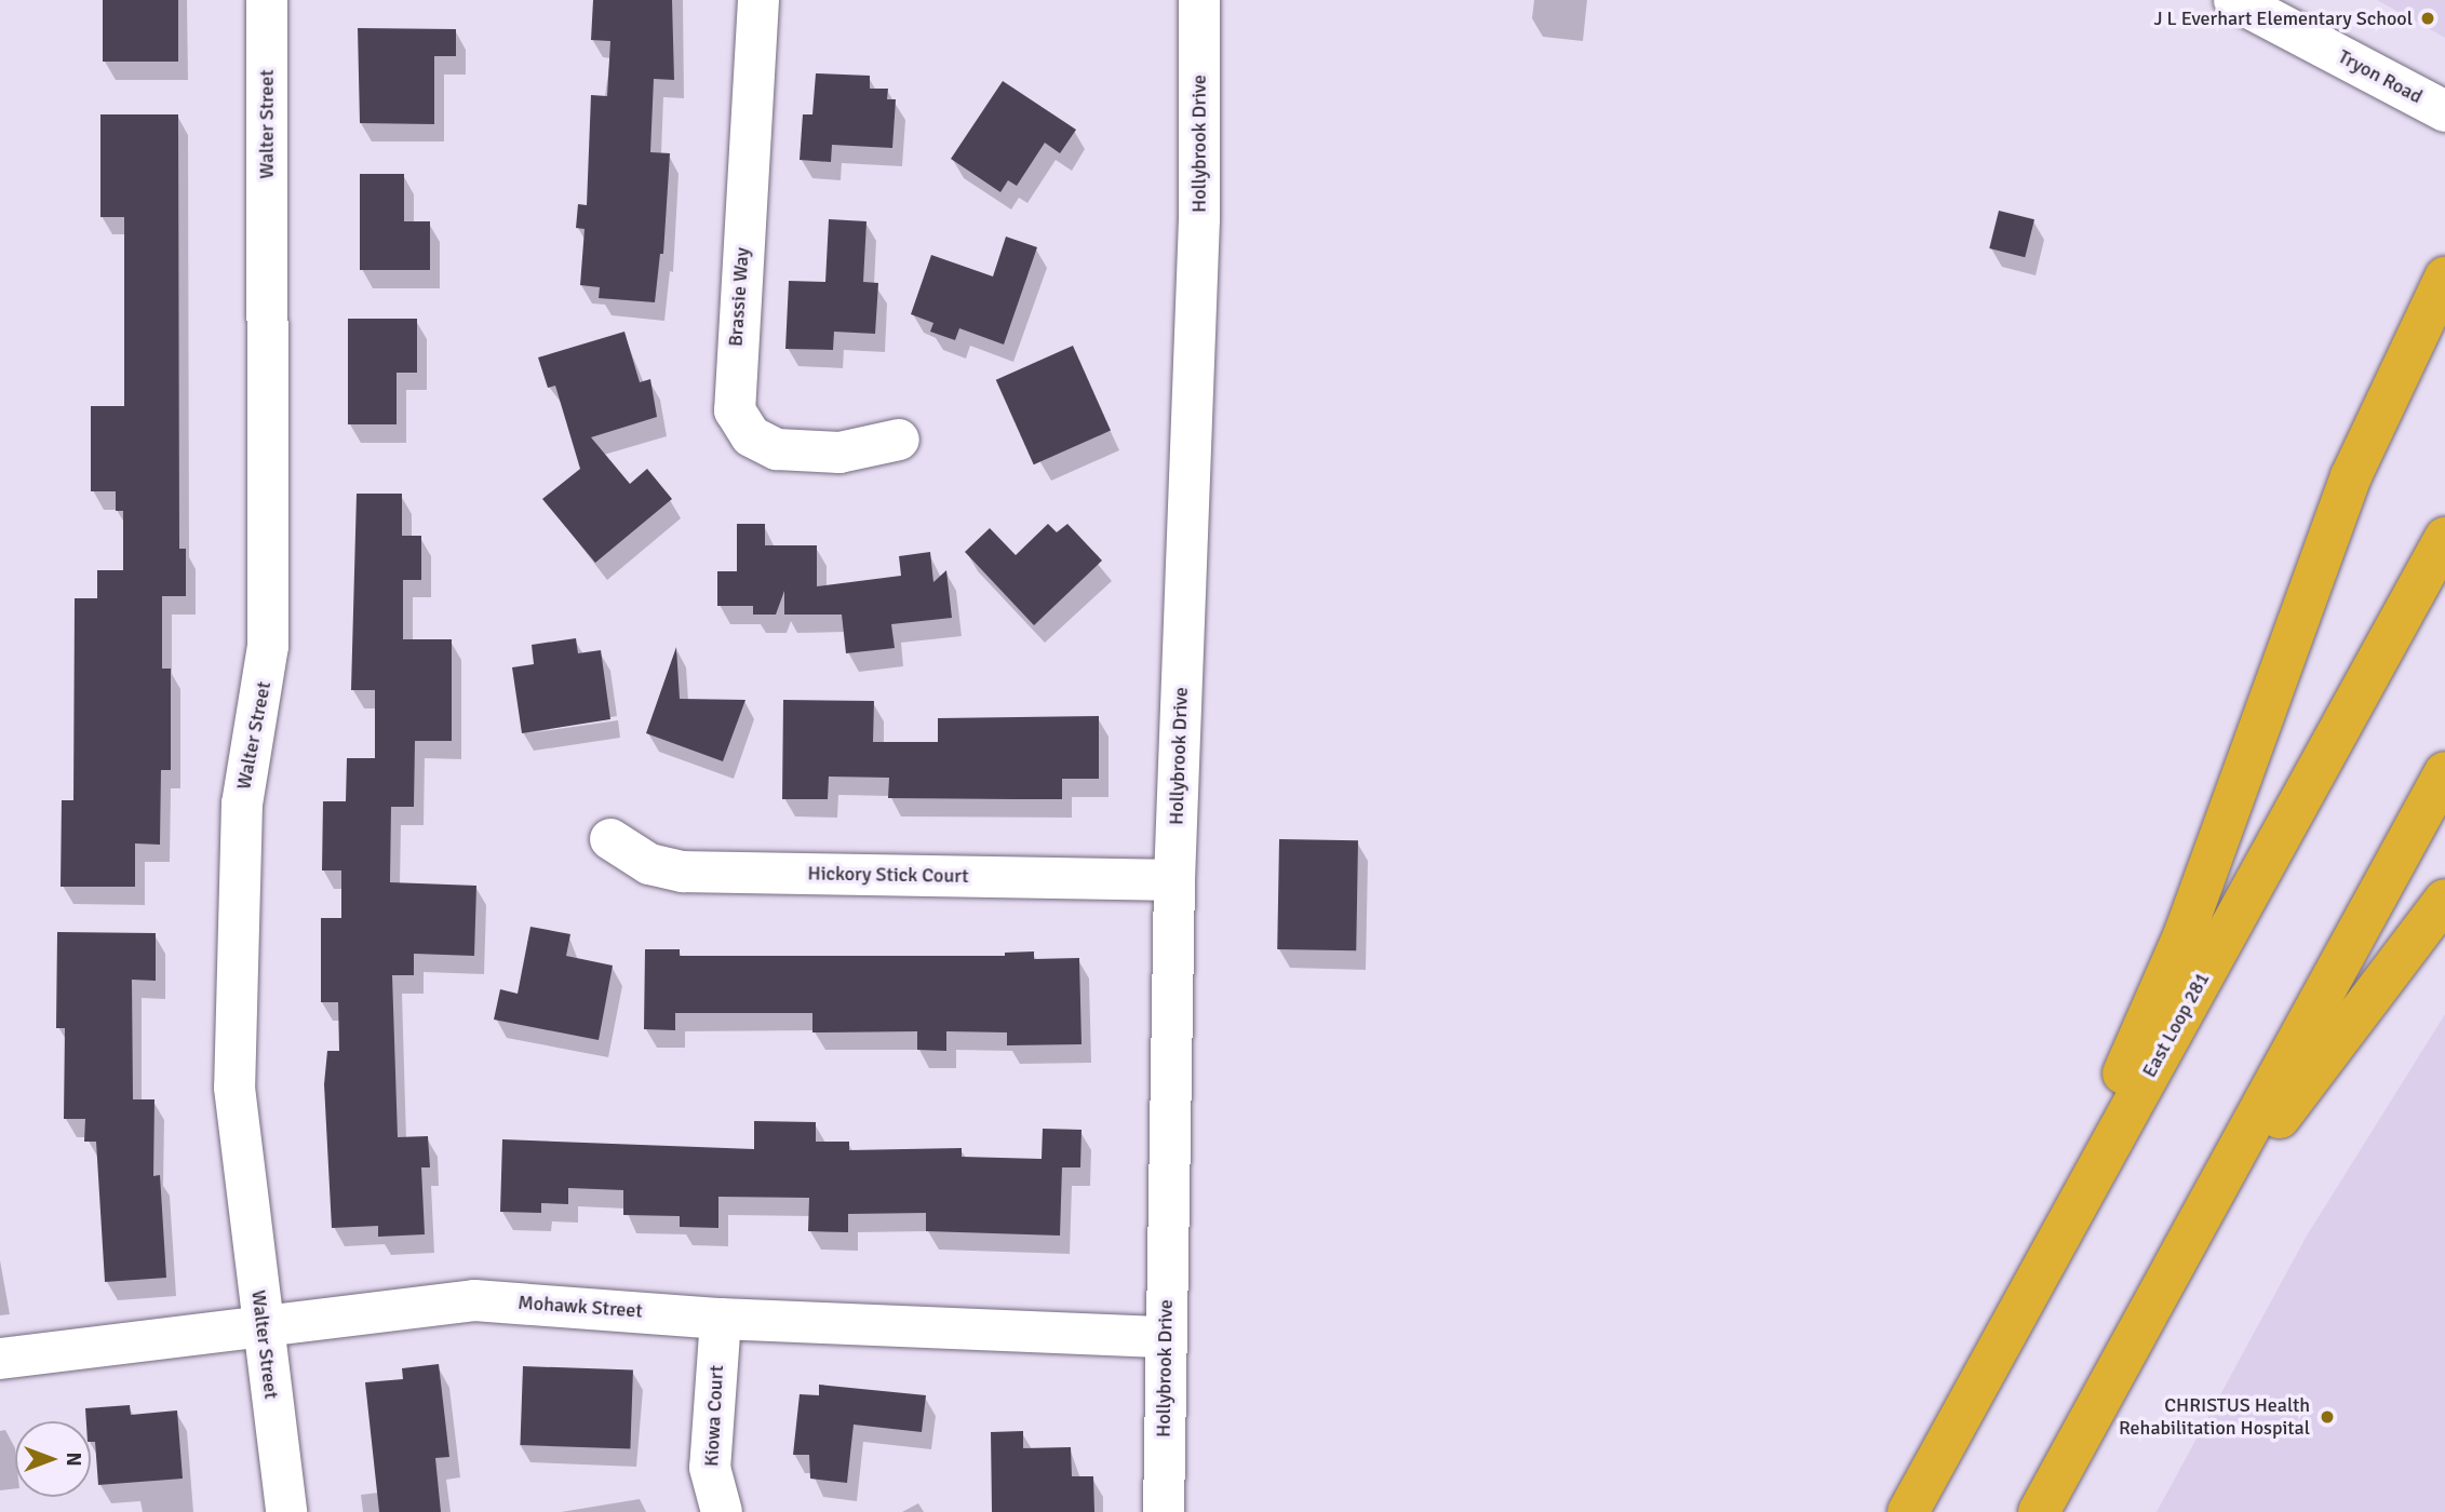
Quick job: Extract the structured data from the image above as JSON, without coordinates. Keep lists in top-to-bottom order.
{
  "streets": {
    "highway": ["East Loop 281"],
    "street": [
      "Tryon Road",
      "Walter Street",
      "Hollybrook Drive",
      "Brassie Way",
      "Hickory Stick Court",
      "Mohawk Street",
      "Kiowa Court"
    ]
  },
  "crossings": [
    ["Walter Street", "Mohawk Street"],
    ["Hollybrook Drive", "Hickory Stick Court"],
    ["Hollybrook Drive", "Mohawk Street"],
    ["Mohawk Street", "Kiowa Court"]
  ],
  "places": ["J L Everhart Elementary School", "CHRISTUS Health Rehabilitation Hospital"],
  "north": "right"
}
